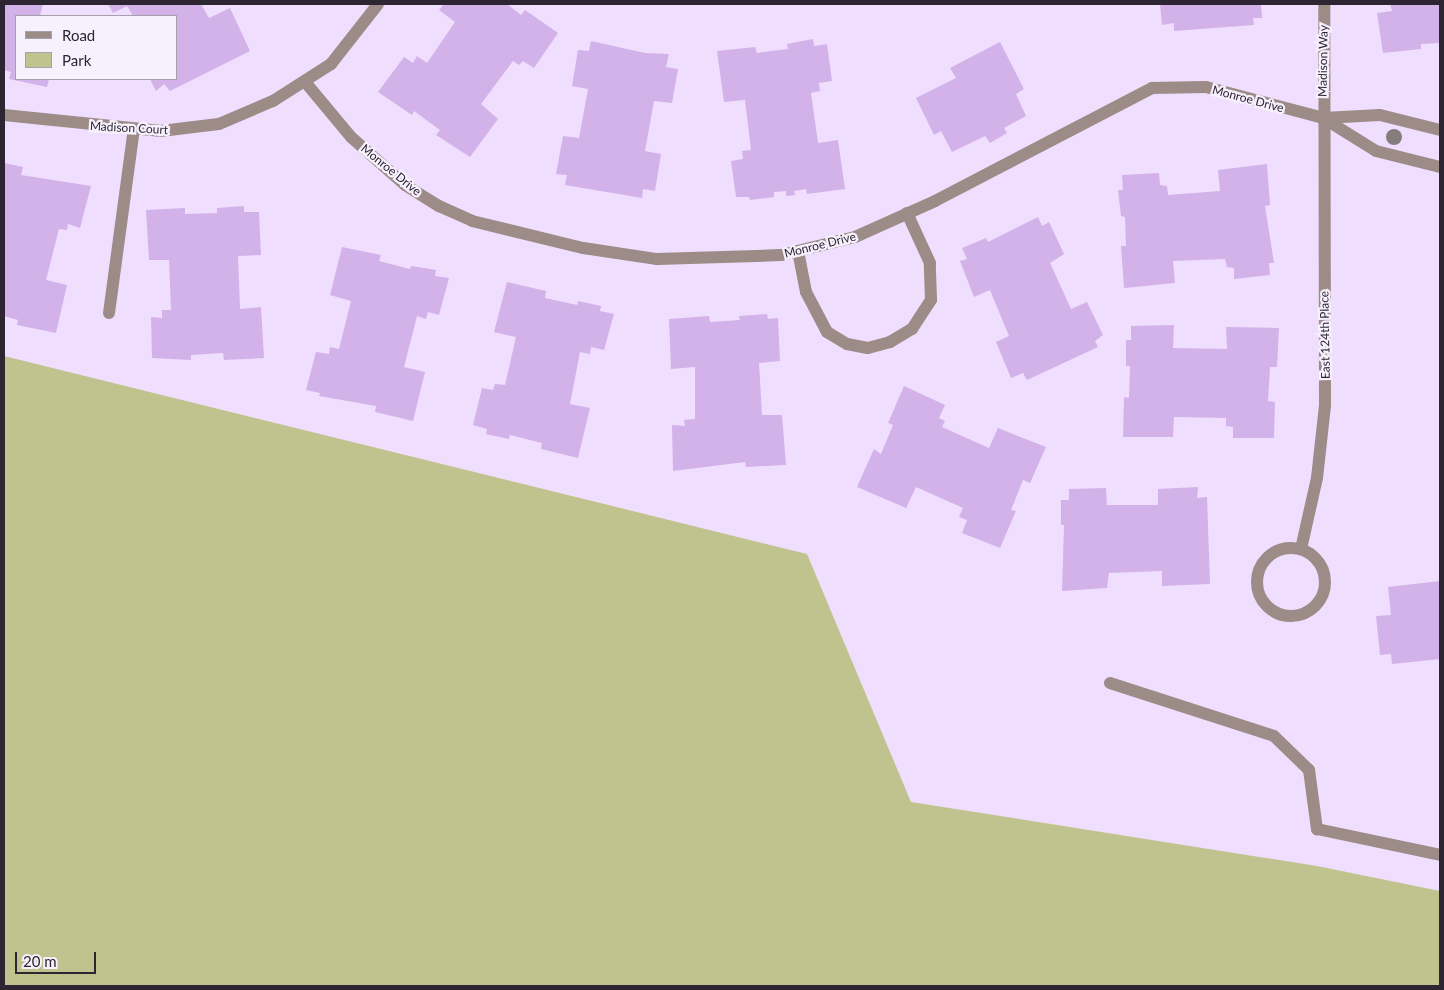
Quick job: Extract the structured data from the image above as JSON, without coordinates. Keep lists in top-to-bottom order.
{
  "streets": {
    "street": [
      "Madison Way",
      "Monroe Drive",
      "Madison Court",
      "East 124th Place"
    ]
  },
  "crossings": [
    ["Madison Way", "Monroe Drive"],
    ["Madison Way", "East 124th Place"],
    ["Monroe Drive", "Madison Court"],
    ["Monroe Drive", "East 124th Place"]
  ],
  "legend": ["Road", "Park"],
  "scale_bar": "20 m"
}
